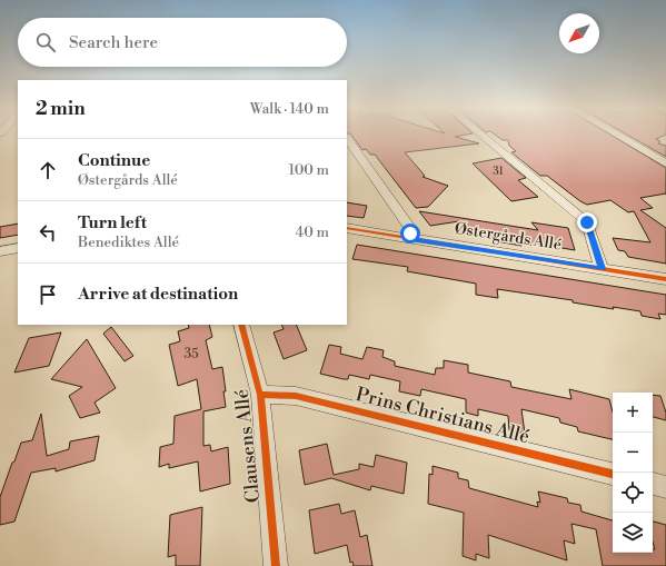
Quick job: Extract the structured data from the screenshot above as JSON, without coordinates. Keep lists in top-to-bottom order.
{
  "streets": {
    "street": ["Østergårds Allé", "Prins Christians Allé", "Clausens Allé"]
  },
  "crossings": [
    ["Prins Christians Allé", "Clausens Allé"]
  ],
  "house_numbers": ["31", "35"],
  "north": "bottom left",
  "page": {
    "search": "Search here",
    "heading": ["2 min", "Walk · 140 m"],
    "list": [
      ["Continue", "Østergårds Allé", "100 m"],
      ["Turn left", "Benediktes Allé", "40 m"],
      "Arrive at destination"
    ],
    "map_buttons": ["+", "−"]
  }
}
